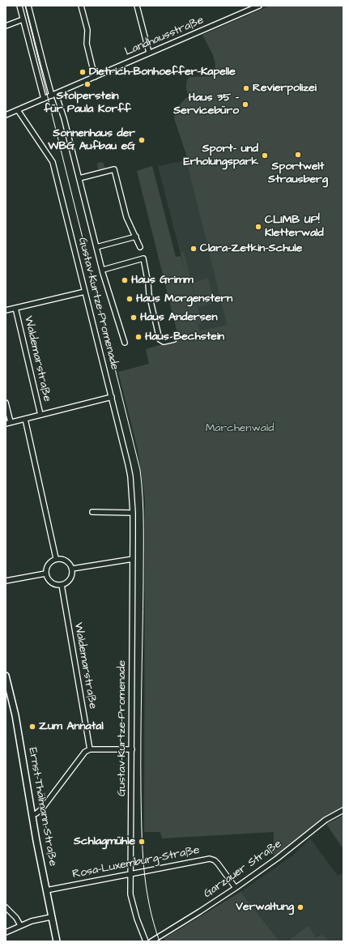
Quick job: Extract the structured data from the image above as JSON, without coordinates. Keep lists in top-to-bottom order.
{
  "streets": {
    "main road": ["Ernst-Thälmann-Straße"],
    "street": [
      "Landhausstraße",
      "Gustav-Kurtze-Promenade",
      "Waldemarstraße",
      "Rosa-Luxemburg-Straße",
      "Garzauer Straße"
    ]
  },
  "crossings": [
    ["Landhausstraße", "Gustav-Kurtze-Promenade"],
    ["Gustav-Kurtze-Promenade", "Rosa-Luxemburg-Straße"],
    ["Ernst-Thälmann-Straße", "Rosa-Luxemburg-Straße"],
    ["Rosa-Luxemburg-Straße", "Garzauer Straße"]
  ],
  "parks": ["Märchenwald"],
  "places": [
    "Dietrich-Bonhoeffer-Kapelle",
    "Stolperstein für Paula Korff",
    "Revierpolizei",
    "Haus 35 - Servicebüro",
    "Sonnenhaus der WBG Aufbau eG",
    "Sportwelt Strausberg",
    "Sport- und Erholungspark",
    "CLIMB UP! Kletterwald",
    "Clara-Zetkin-Schule",
    "Haus Grimm",
    "Haus Morgenstern",
    "Haus Andersen",
    "Haus Bechstein",
    "Zum Annatal",
    "Schlagmühle",
    "Verwaltung"
  ]
}
